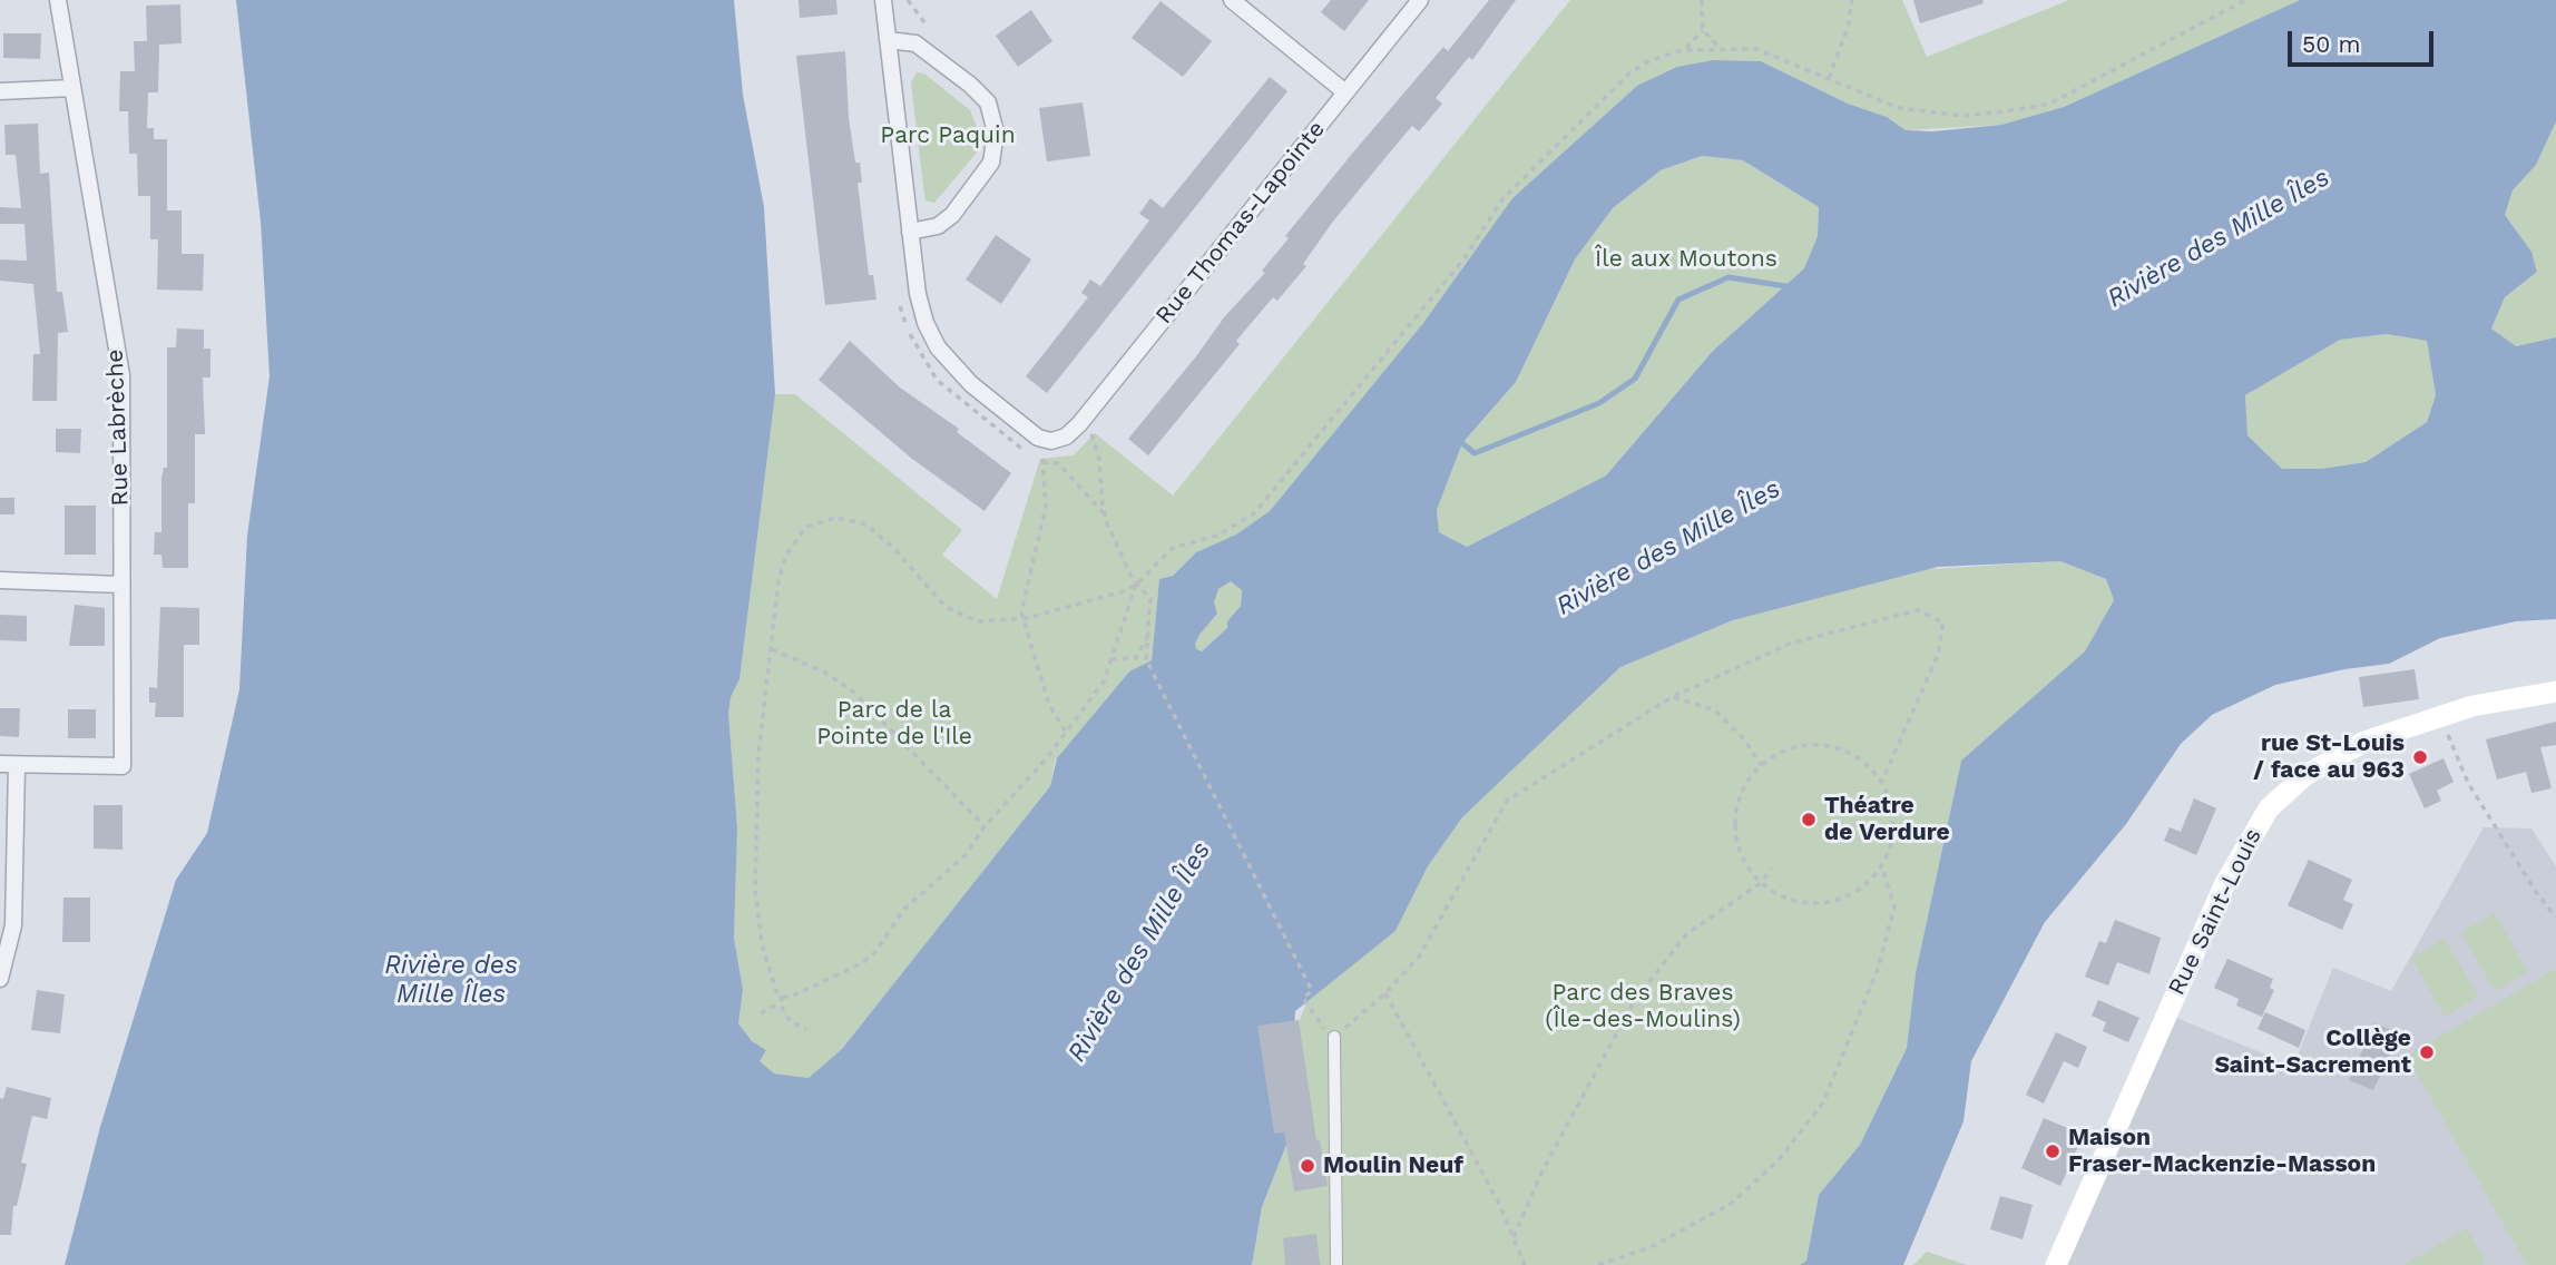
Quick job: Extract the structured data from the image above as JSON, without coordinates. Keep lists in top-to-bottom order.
{
  "streets": {
    "main road": ["Rue Saint-Louis"],
    "street": ["Rue Thomas-Lapointe", "Rue Labrèche"]
  },
  "water": ["Rivière des Mille Îles"],
  "parks": [
    "Parc Paquin",
    "Île aux Moutons",
    "Parc de la Pointe de l'Ile",
    "Parc des Braves (Île-des-Moulins)"
  ],
  "places": [
    "rue St-Louis / face au 963",
    "Théatre de Verdure",
    "Collège Saint-Sacrement",
    "Maison Fraser-Mackenzie-Masson",
    "Moulin Neuf"
  ],
  "scale_bar": "50 m"
}
